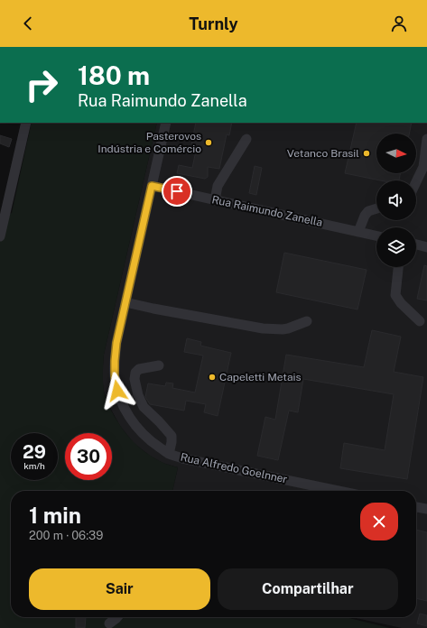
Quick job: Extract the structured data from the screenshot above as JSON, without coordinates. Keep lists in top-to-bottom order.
{
  "streets": {
    "street": ["Rua Raimundo Zanella", "Rua Alfredo Goelnner"]
  },
  "crossings": [
    ["Rua Raimundo Zanella", "Rua Alfredo Goelnner"]
  ],
  "places": ["Pasterovos Indústria e Comércio", "Vetanco Brasil", "Capeletti Metais"],
  "north": "right",
  "page": {
    "header": "Turnly",
    "turn": ["180 m", "Rua Raimundo Zanella"],
    "speed": "29 km/h",
    "limit": "30",
    "heading": ["1 min", "200 m · 06:39"],
    "buttons": ["Sair", "Compartilhar"]
  }
}
